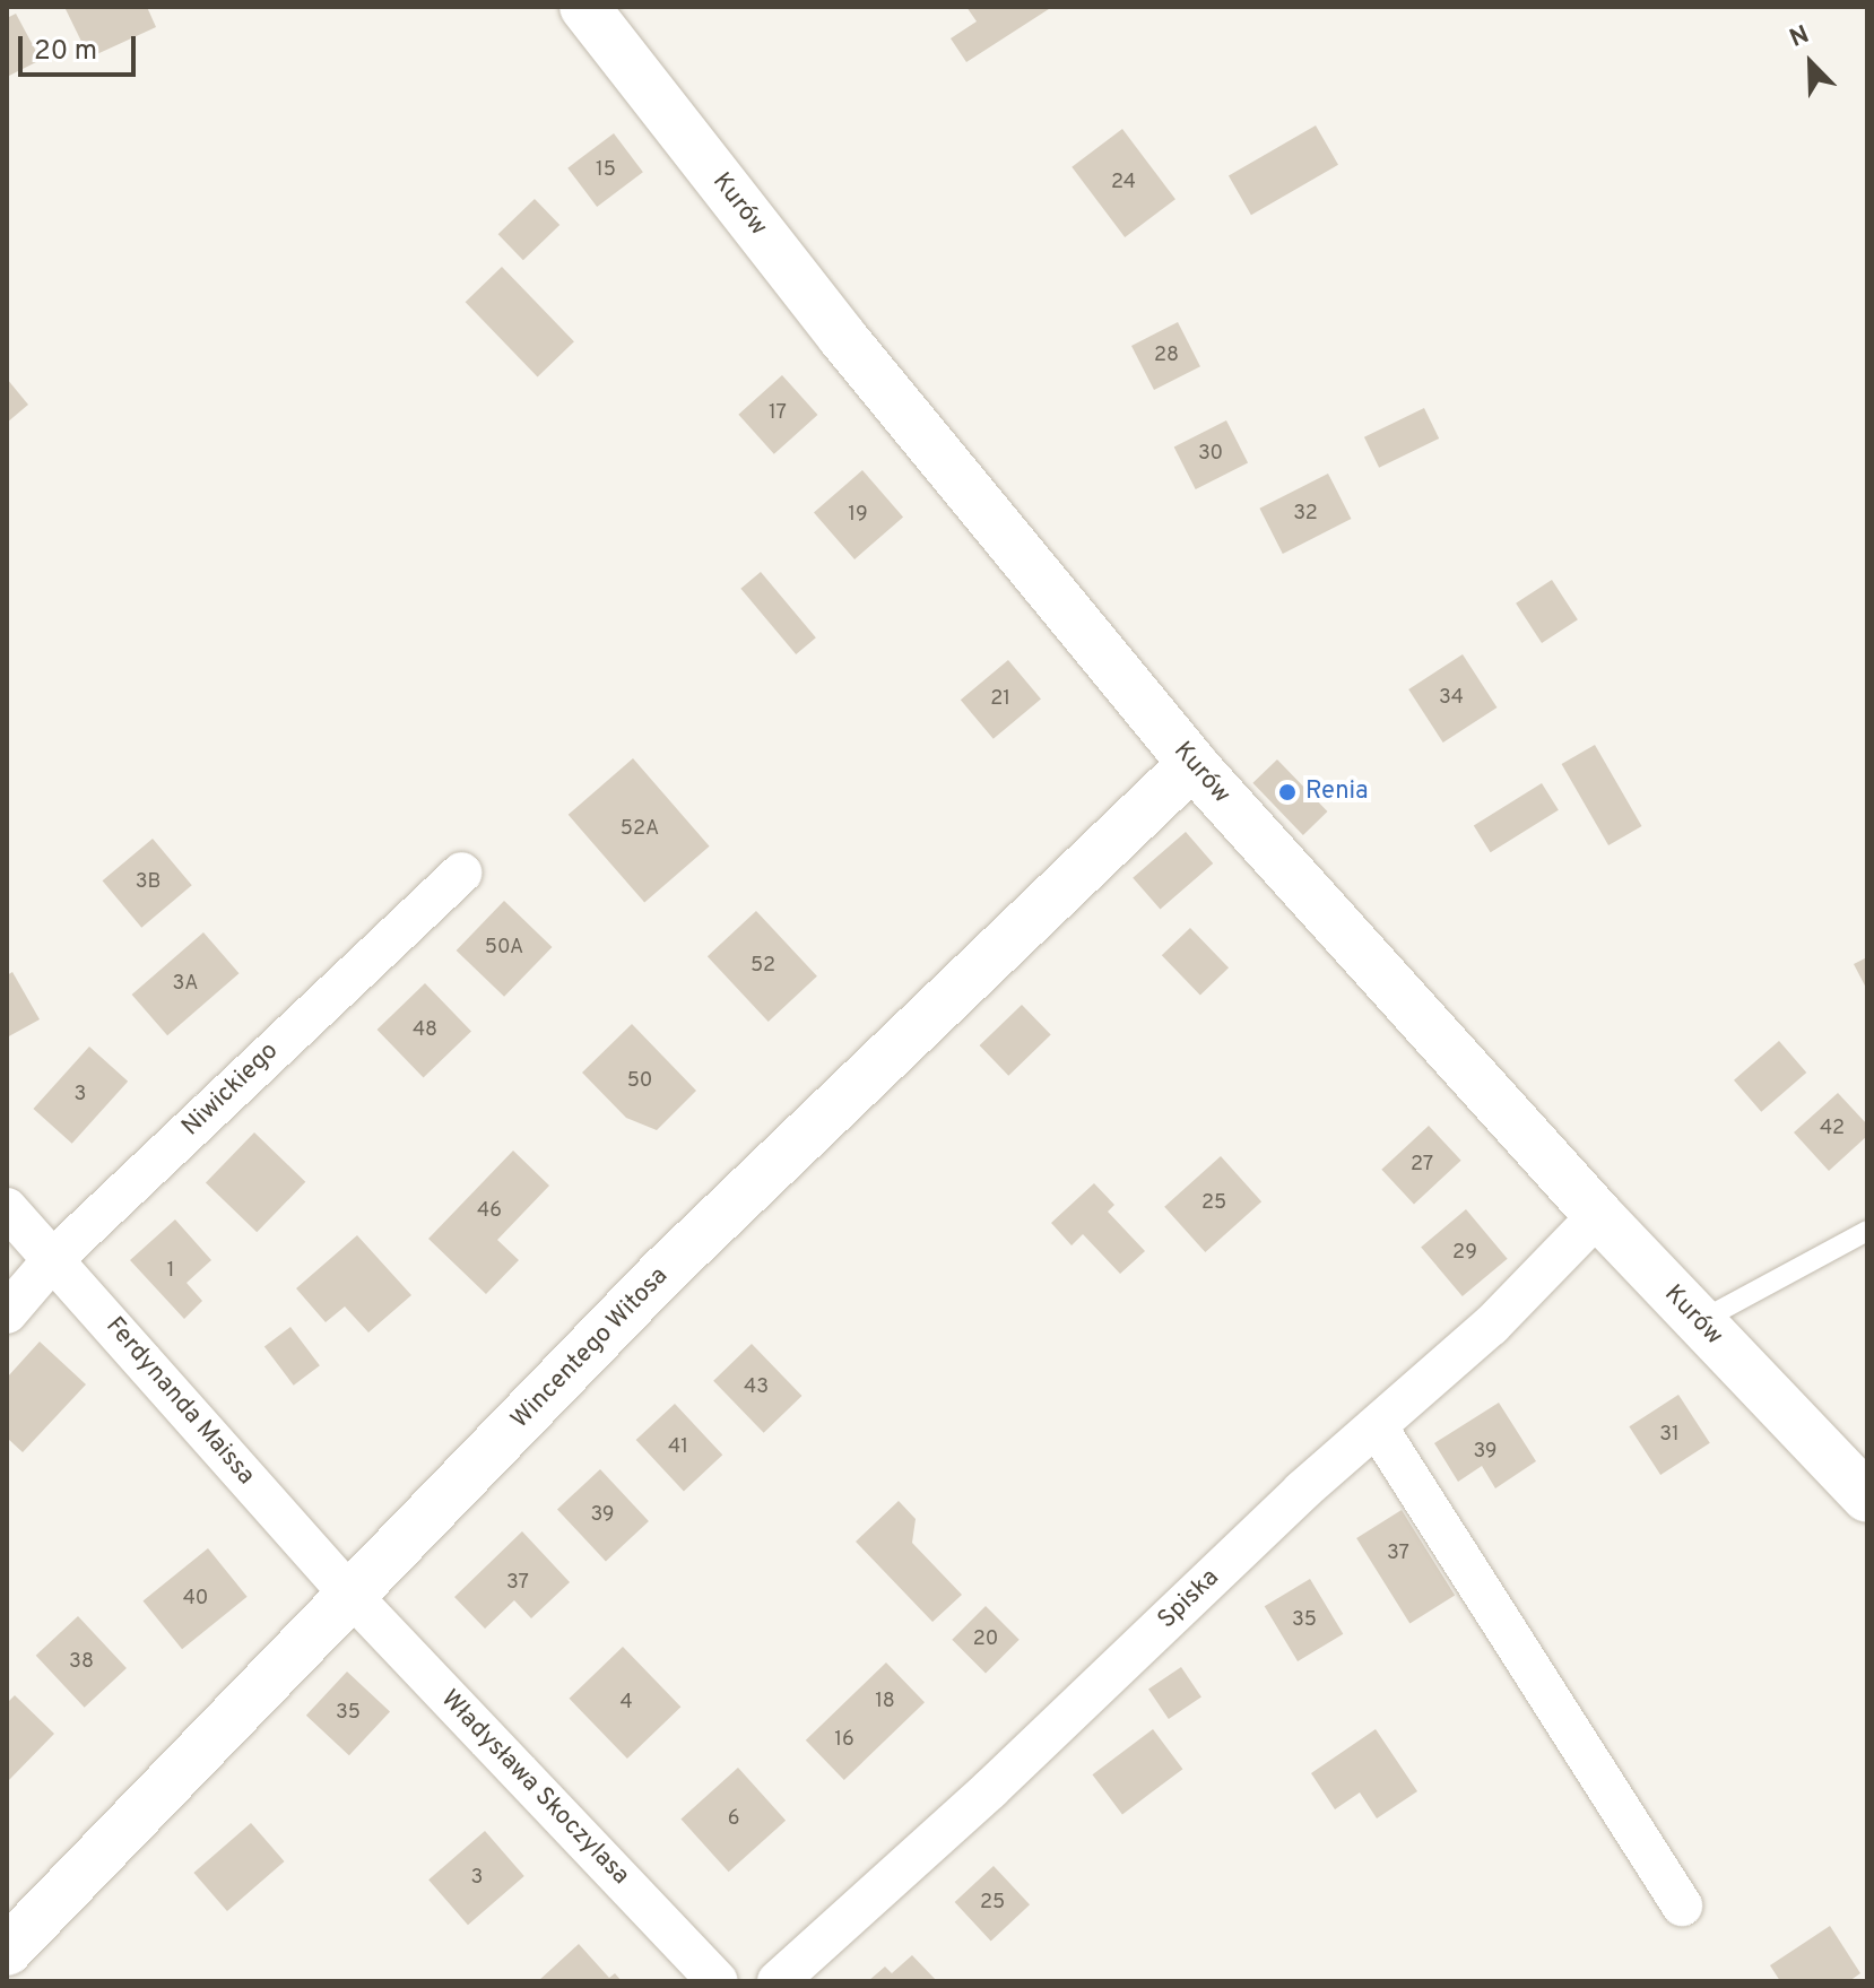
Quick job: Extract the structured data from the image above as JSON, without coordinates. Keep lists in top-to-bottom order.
{
  "streets": {
    "street": [
      "Kurów",
      "Niwickiego",
      "Wincentego Witosa",
      "Ferdynanda Maissa",
      "Spiska",
      "Władysława Skoczylasa"
    ]
  },
  "crossings": [
    ["Kurów", "Wincentego Witosa"],
    ["Kurów", "Spiska"],
    ["Niwickiego", "Ferdynanda Maissa"],
    ["Wincentego Witosa", "Ferdynanda Maissa"],
    ["Wincentego Witosa", "Władysława Skoczylasa"],
    ["Ferdynanda Maissa", "Władysława Skoczylasa"]
  ],
  "places": ["Renia"],
  "house_numbers": [
    "15",
    "24",
    "28",
    "17",
    "30",
    "32",
    "19",
    "34",
    "21",
    "52A",
    "3B",
    "50A",
    "52",
    "3A",
    "48",
    "50",
    "3",
    "42",
    "27",
    "25",
    "46",
    "29",
    "1",
    "43",
    "31",
    "41",
    "39",
    "39",
    "37",
    "37",
    "40",
    "35",
    "20",
    "38",
    "18",
    "4",
    "35",
    "16",
    "6",
    "3",
    "25"
  ],
  "scale_bar": "20 m",
  "north": "top left"
}
